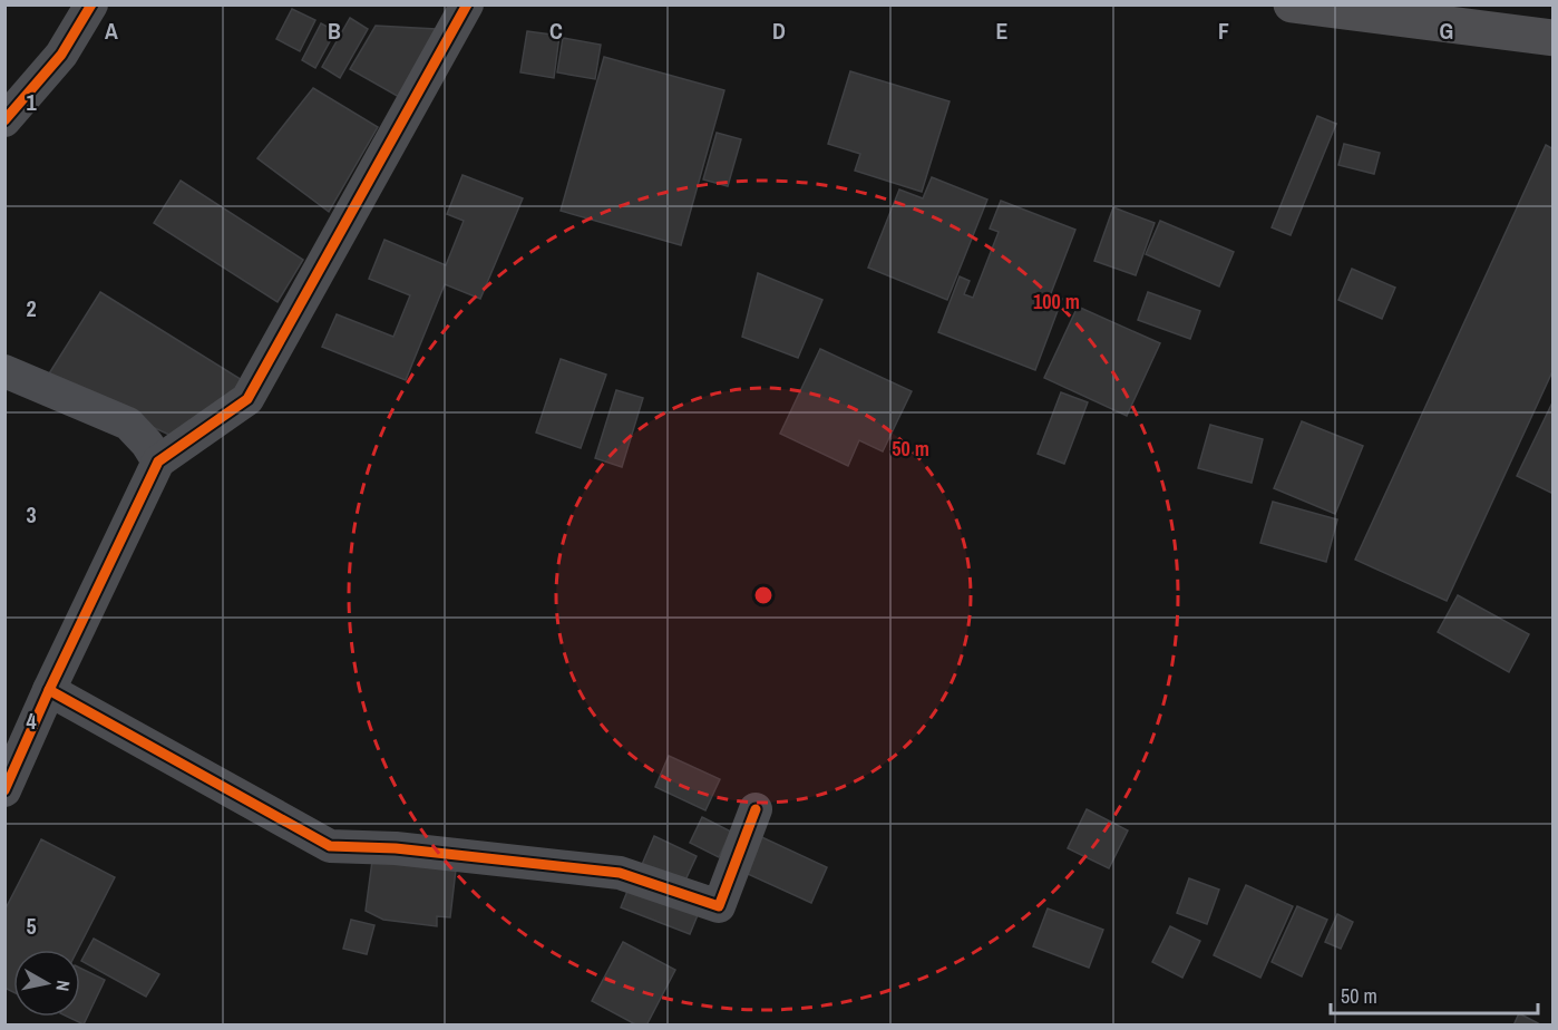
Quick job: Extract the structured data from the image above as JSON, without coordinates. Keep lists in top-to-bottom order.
{
  "scale_bar": "50 m",
  "north": "right",
  "grid": {
    "columns": [
      "A",
      "B",
      "C",
      "D",
      "E",
      "F",
      "G"
    ],
    "rows": [
      "1",
      "2",
      "3",
      "4",
      "5"
    ]
  },
  "rings": ["100 m", "50 m"]
}
